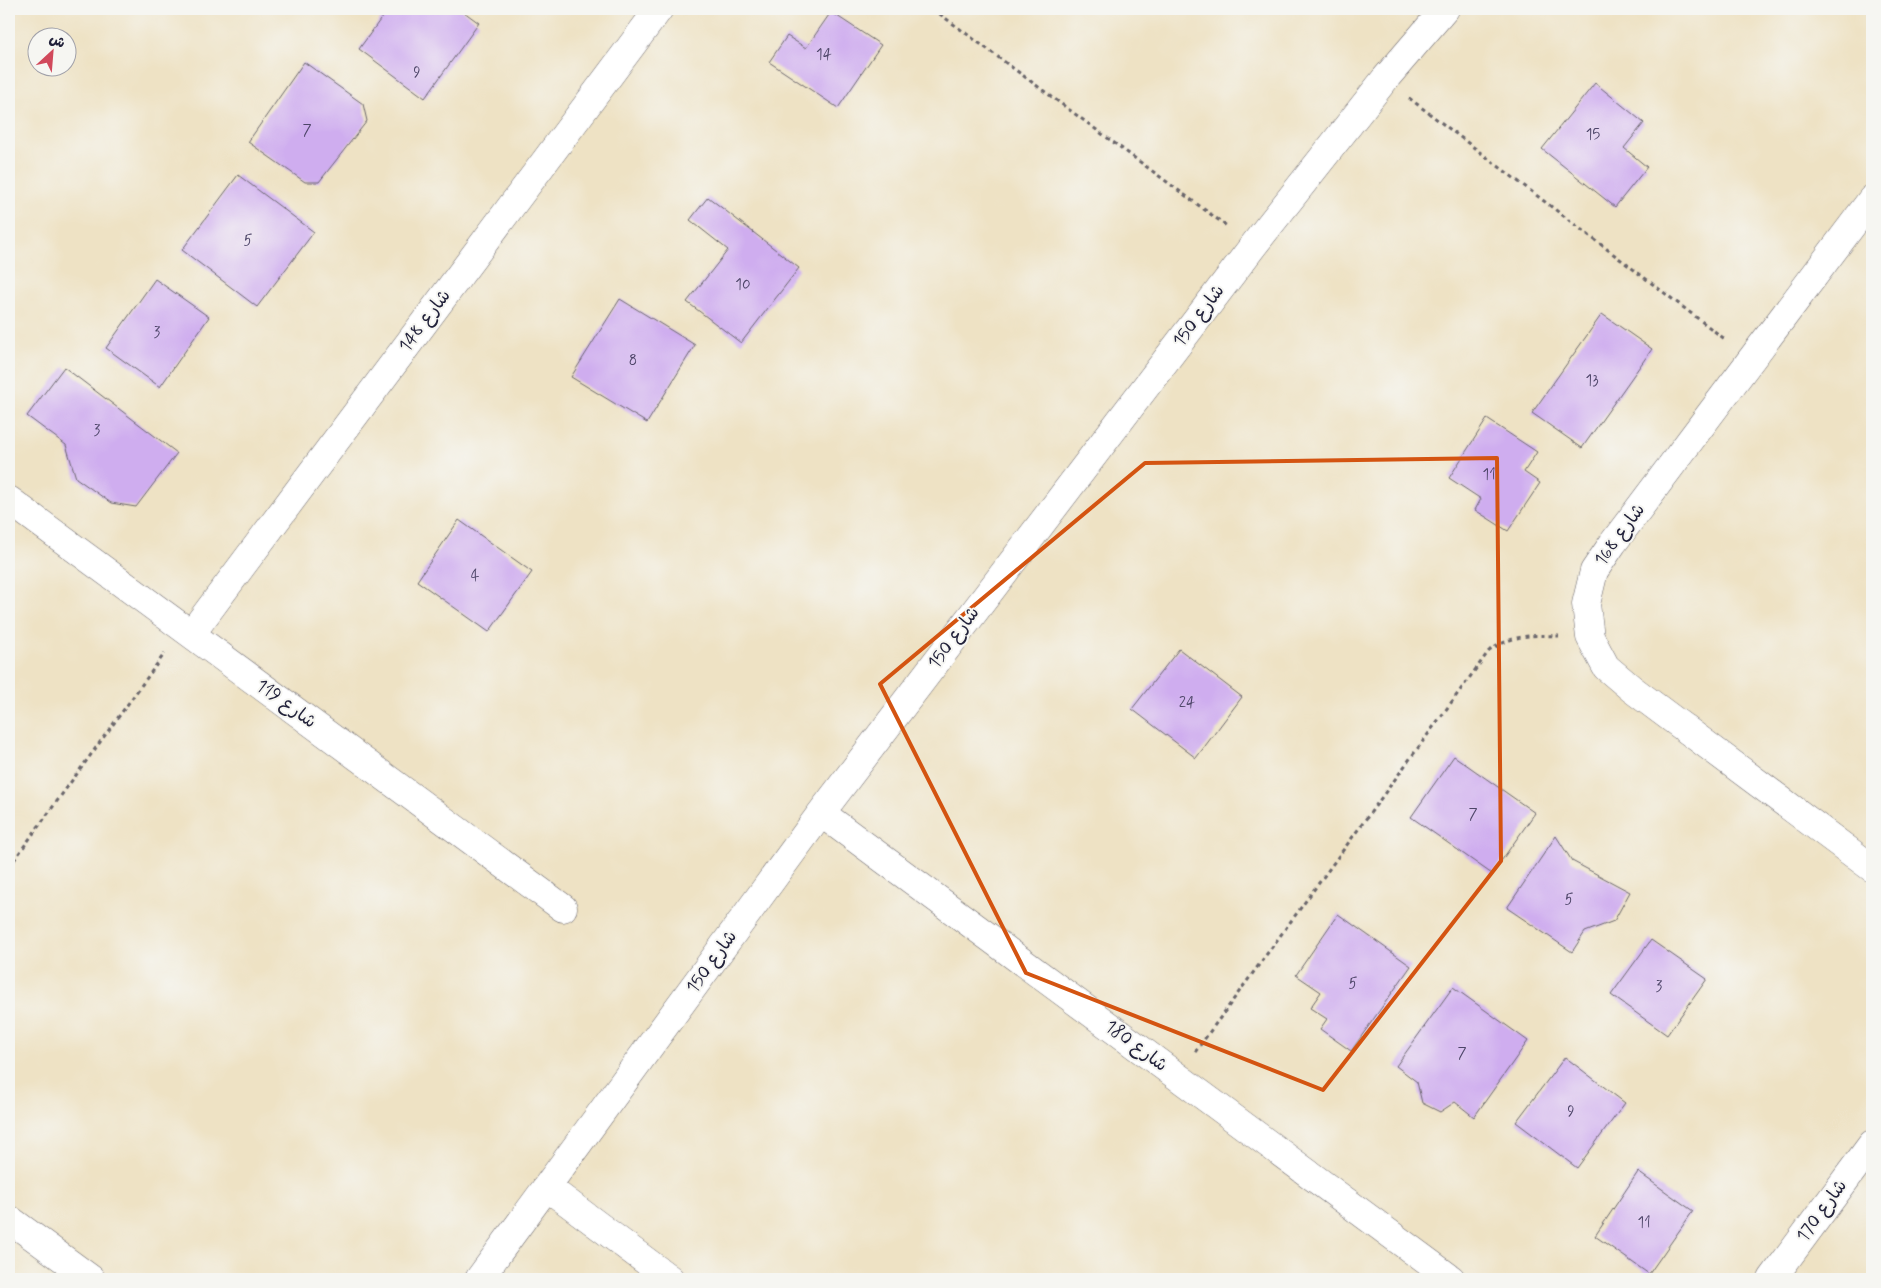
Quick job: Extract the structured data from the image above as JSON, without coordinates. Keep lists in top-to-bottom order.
{
  "streets": {
    "street": [
      "شارع 150",
      "شارع 148",
      "شارع 168",
      "شارع 119",
      "شارع 180",
      "شارع 170"
    ]
  },
  "crossings": [
    ["شارع 150", "شارع 180"],
    ["شارع 148", "شارع 119"]
  ],
  "house_numbers": [
    "14",
    "9",
    "7",
    "15",
    "5",
    "10",
    "3",
    "8",
    "13",
    "3",
    "11",
    "4",
    "24",
    "7",
    "5",
    "5",
    "3",
    "7",
    "9",
    "11"
  ],
  "north": "top right"
}
